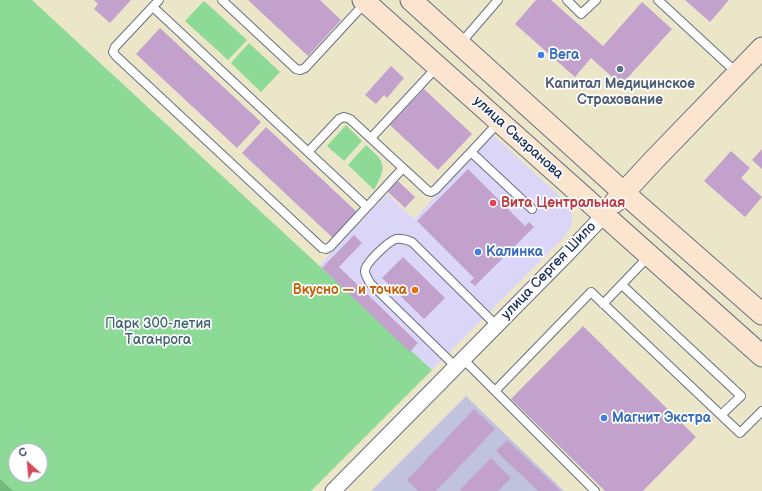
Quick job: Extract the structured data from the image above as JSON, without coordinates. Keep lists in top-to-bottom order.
{
  "streets": {
    "main road": ["улица Сызранова", "улица Сергея Шило"]
  },
  "crossings": [
    ["улица Сызранова", "улица Сергея Шило"]
  ],
  "parks": ["Парк 300-летия Таганрога"],
  "places": [
    "Вега",
    "Капитал Медицинское Страхование",
    "Вита Центральная",
    "Калинка",
    "Вкусно — и точка",
    "Магнит Экстра"
  ],
  "north": "top left"
}
